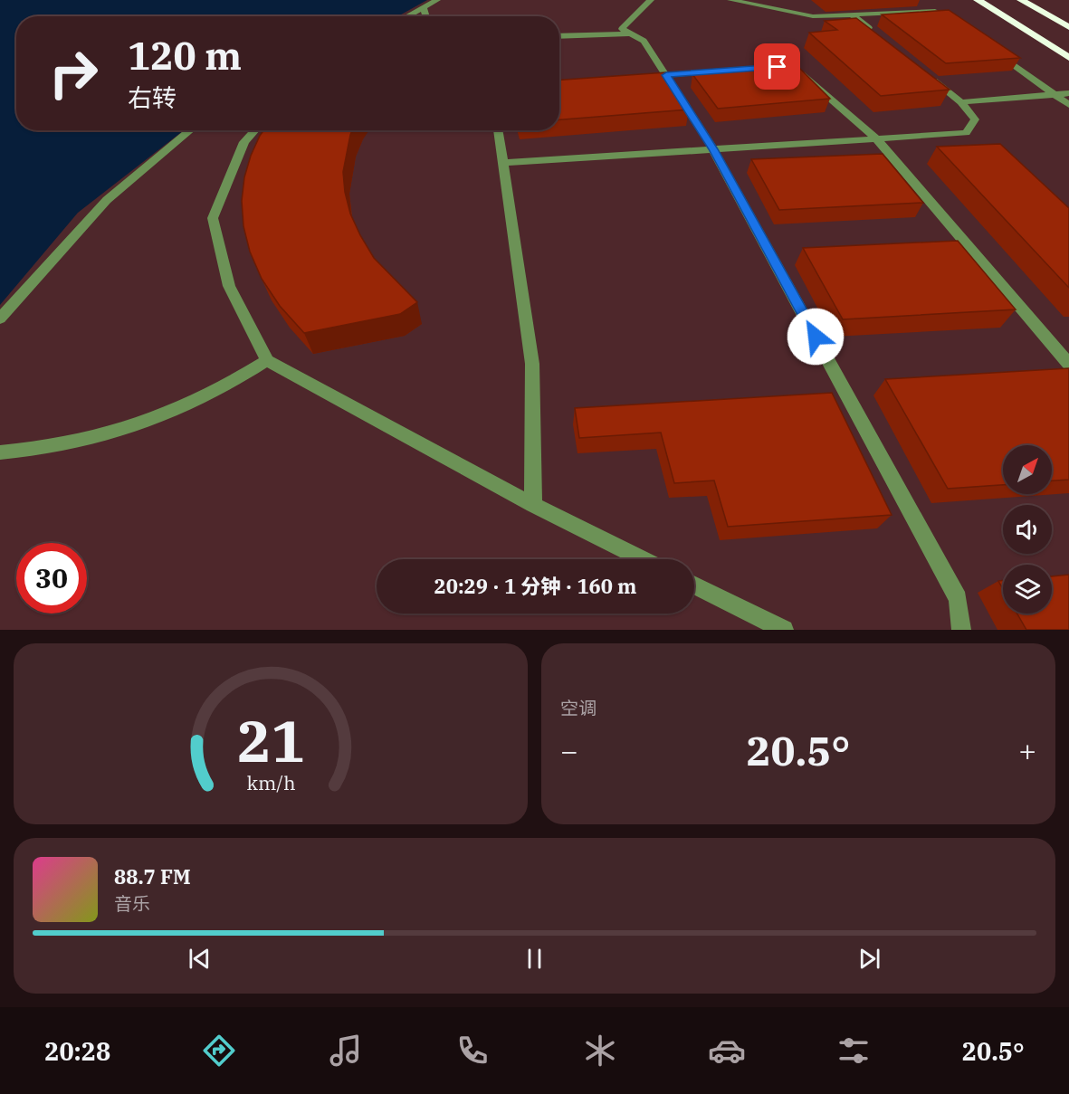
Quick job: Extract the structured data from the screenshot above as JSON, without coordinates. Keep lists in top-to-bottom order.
{
  "north": "top right",
  "page": {
    "turn": ["120 m", "右转"],
    "limit": "30",
    "trip": "20:29 · 1 分钟 · 160 m",
    "tile": "空调",
    "heat": ["−", "20.5°", "+"],
    "song": ["88.7 FM", "音乐"],
    "tabs": ["20:28", "20.5°"],
    "gauge": ["21", "km/h"]
  }
}
